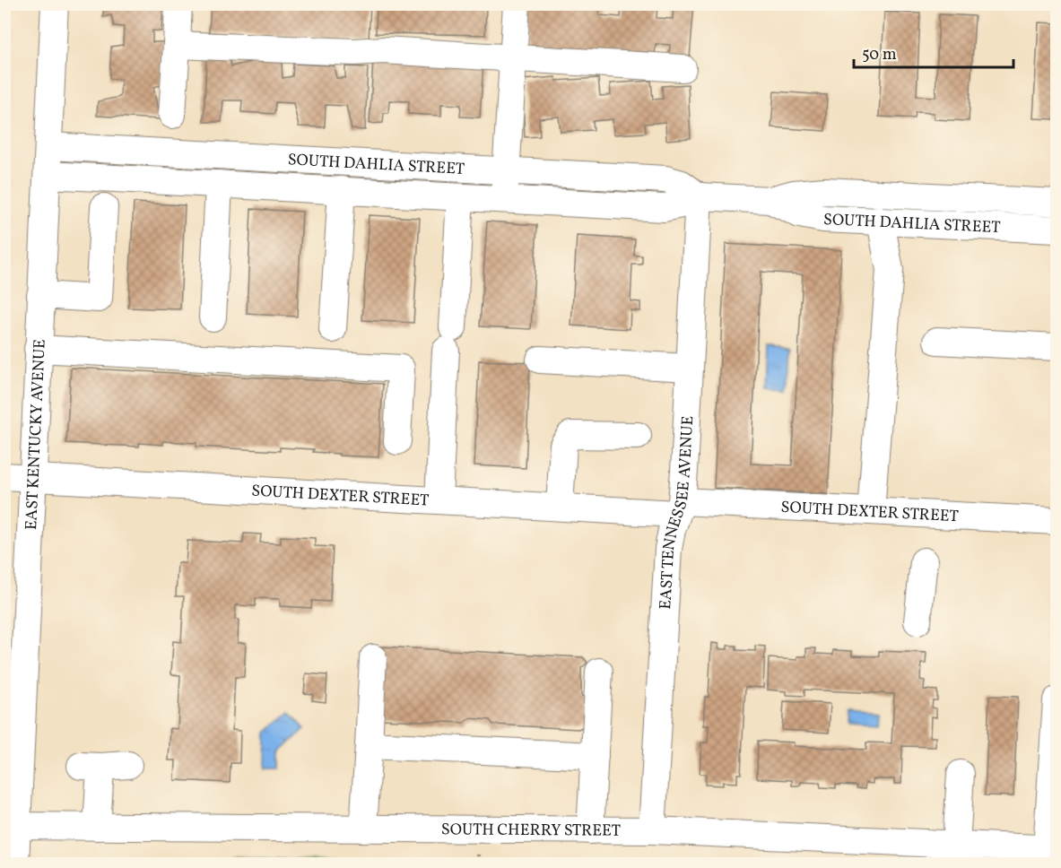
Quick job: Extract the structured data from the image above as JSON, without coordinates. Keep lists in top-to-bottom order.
{
  "streets": {
    "street": [
      "SOUTH DAHLIA STREET",
      "EAST KENTUCKY AVENUE",
      "SOUTH DEXTER STREET",
      "EAST TENNESSEE AVENUE",
      "SOUTH CHERRY STREET"
    ]
  },
  "crossings": [
    ["SOUTH DAHLIA STREET", "EAST KENTUCKY AVENUE"],
    ["SOUTH DAHLIA STREET", "EAST TENNESSEE AVENUE"],
    ["EAST KENTUCKY AVENUE", "SOUTH DEXTER STREET"],
    ["EAST KENTUCKY AVENUE", "SOUTH CHERRY STREET"],
    ["SOUTH DEXTER STREET", "EAST TENNESSEE AVENUE"],
    ["EAST TENNESSEE AVENUE", "SOUTH CHERRY STREET"]
  ],
  "scale_bar": "50 m"
}
